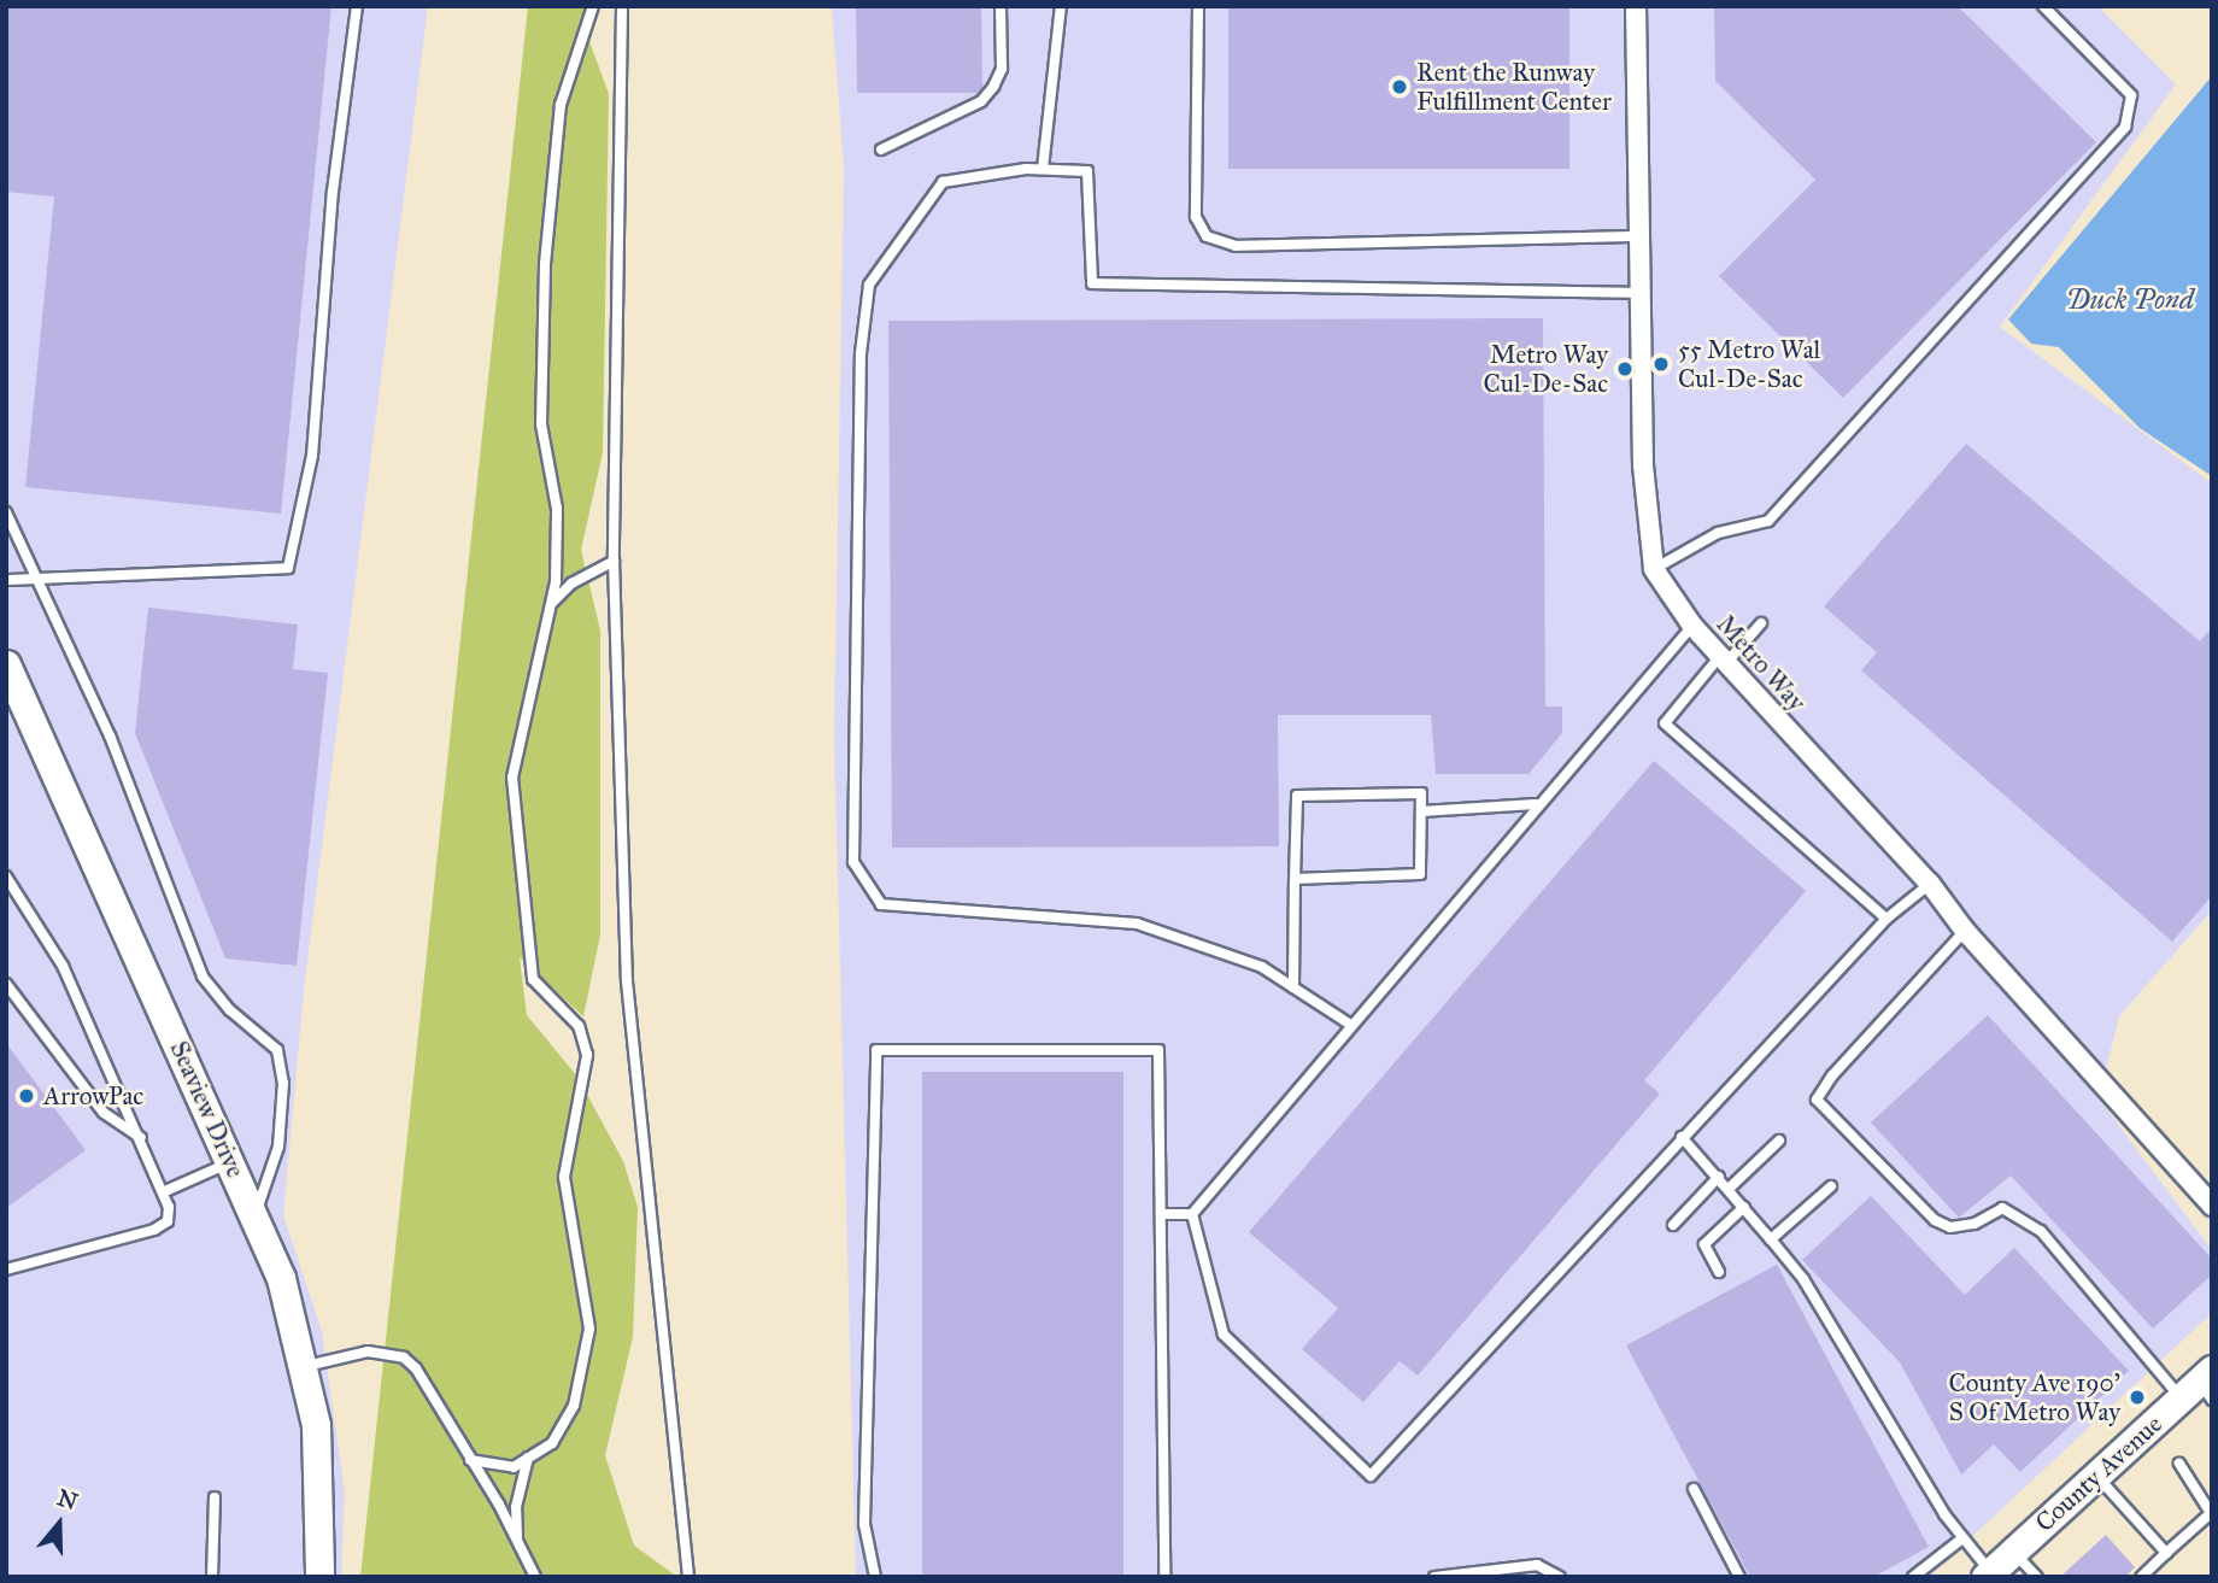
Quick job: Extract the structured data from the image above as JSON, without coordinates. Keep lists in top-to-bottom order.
{
  "streets": {
    "main road": ["Seaview Drive", "County Avenue"],
    "street": ["Metro Way"]
  },
  "water": ["Duck Pond"],
  "places": [
    "Rent the Runway Fulfillment Center",
    "55 Metro Wal Cul-De-Sac",
    "Metro Way Cul-De-Sac",
    "ArrowPac",
    "County Ave 190' S Of Metro Way"
  ],
  "north": "top"
}
